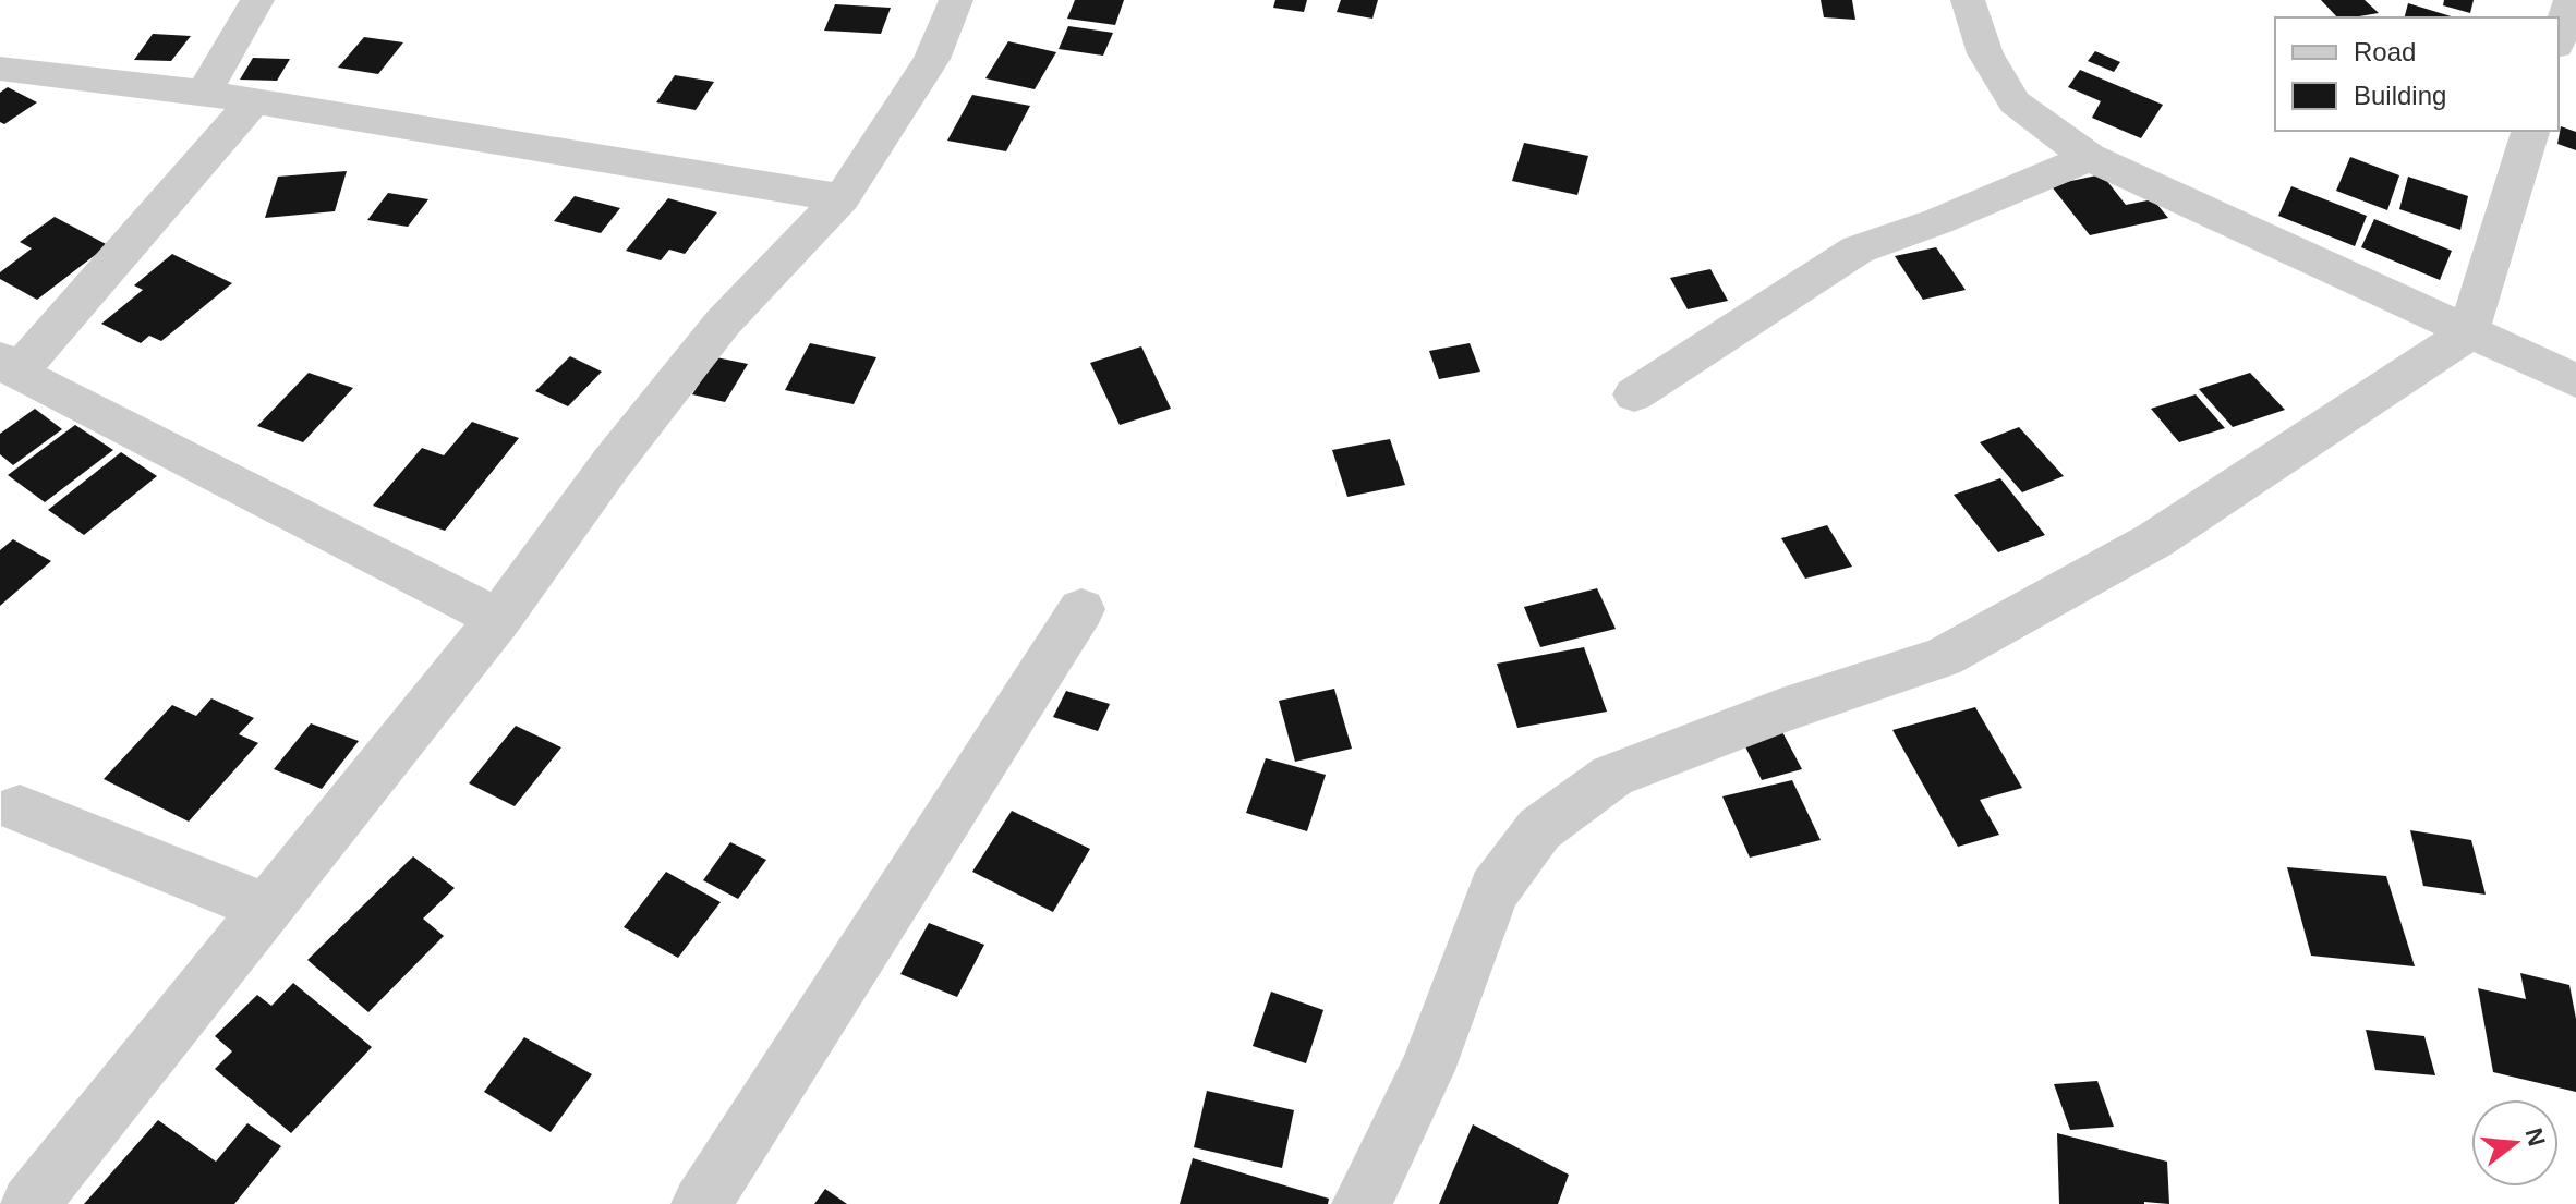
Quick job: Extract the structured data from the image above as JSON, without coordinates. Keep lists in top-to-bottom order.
{
  "legend": ["Road", "Building"],
  "north": "right"
}
